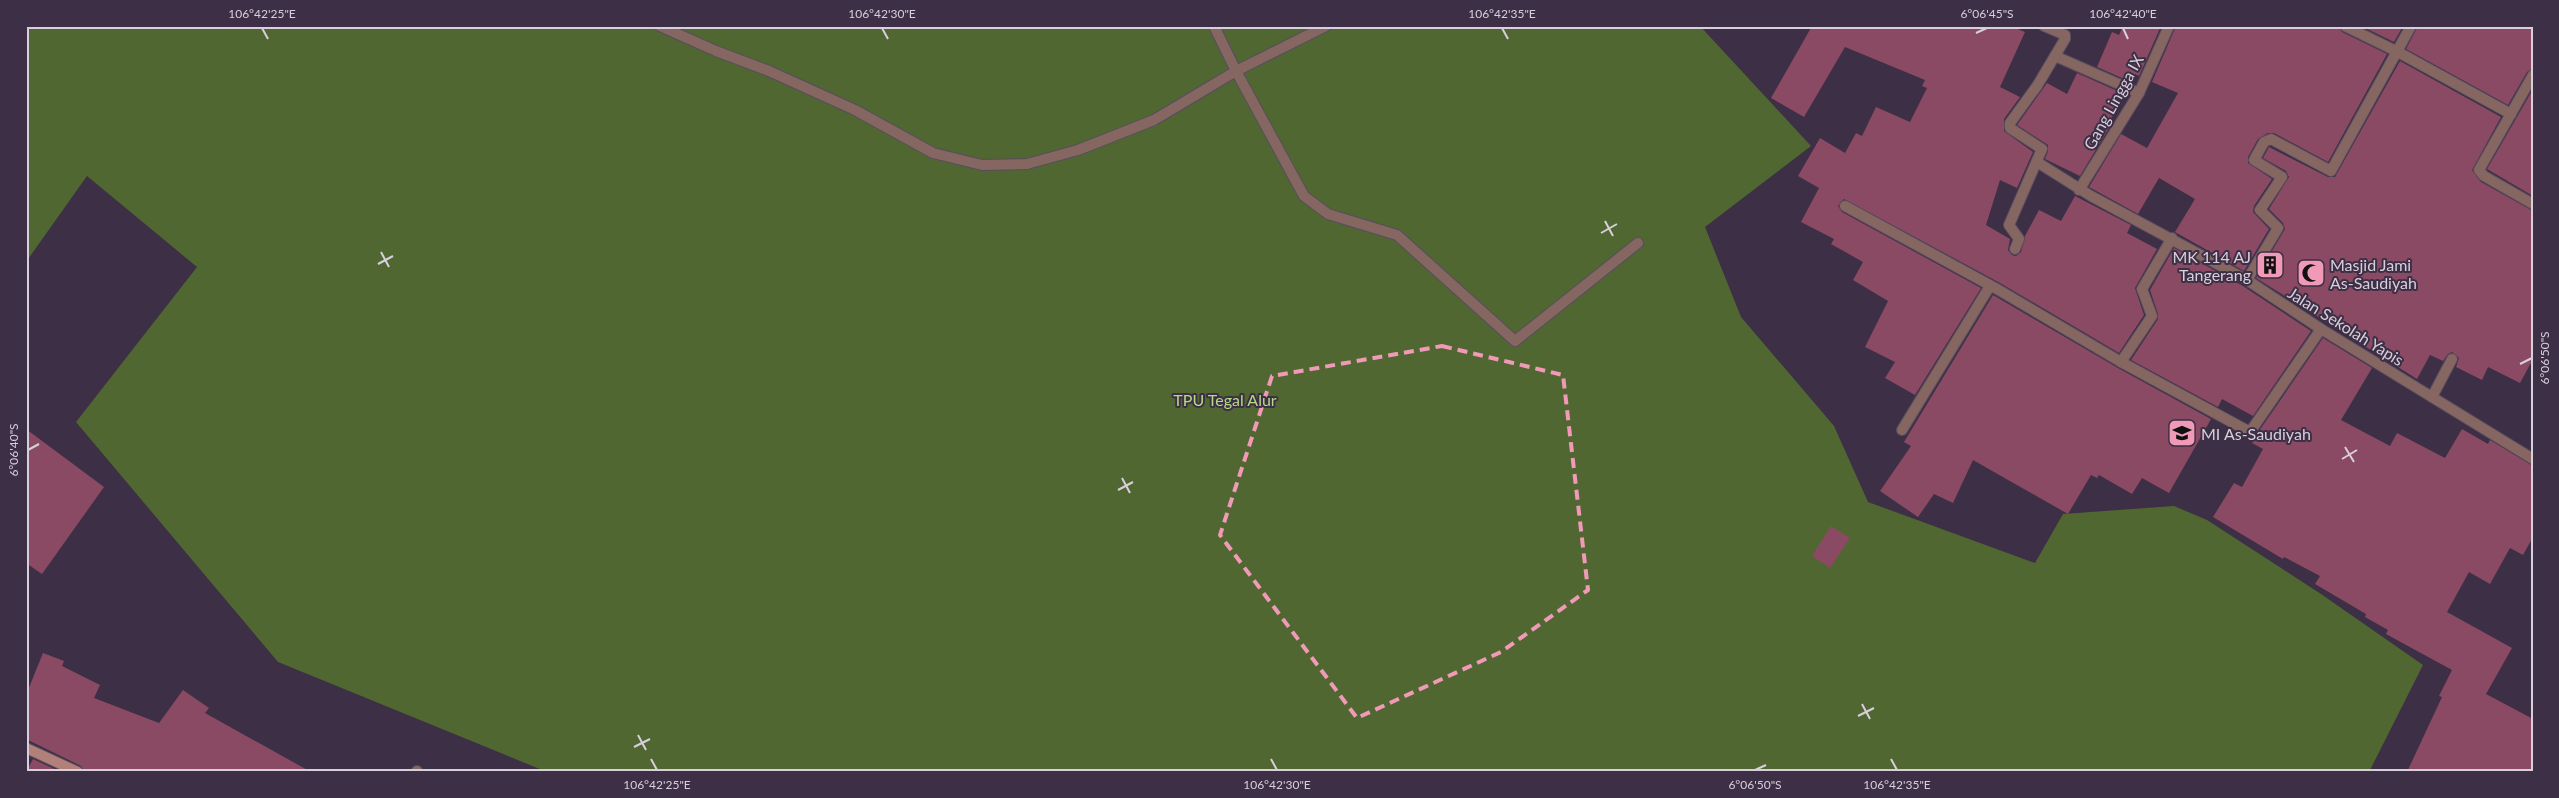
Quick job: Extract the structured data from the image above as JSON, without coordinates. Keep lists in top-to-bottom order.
{
  "streets": {
    "street": ["Gang Lingga IX", "Jalan Sekolah Yapis"]
  },
  "crossings": [
    ["Gang Lingga IX", "Jalan Sekolah Yapis"]
  ],
  "parks": ["TPU Tegal Alur"],
  "places": {
    "building": ["MK 114 AJ Tangerang"],
    "mosque": ["Masjid Jami As-Saudiyah"],
    "school or university": ["MI As-Saudiyah"]
  },
  "coordinates": [
    "106°42'25\"E",
    "106°42'30\"E",
    "106°42'35\"E",
    "6°06'45\"S",
    "106°42'40\"E",
    "6°06'50\"S",
    "6°06'40\"S"
  ]
}
